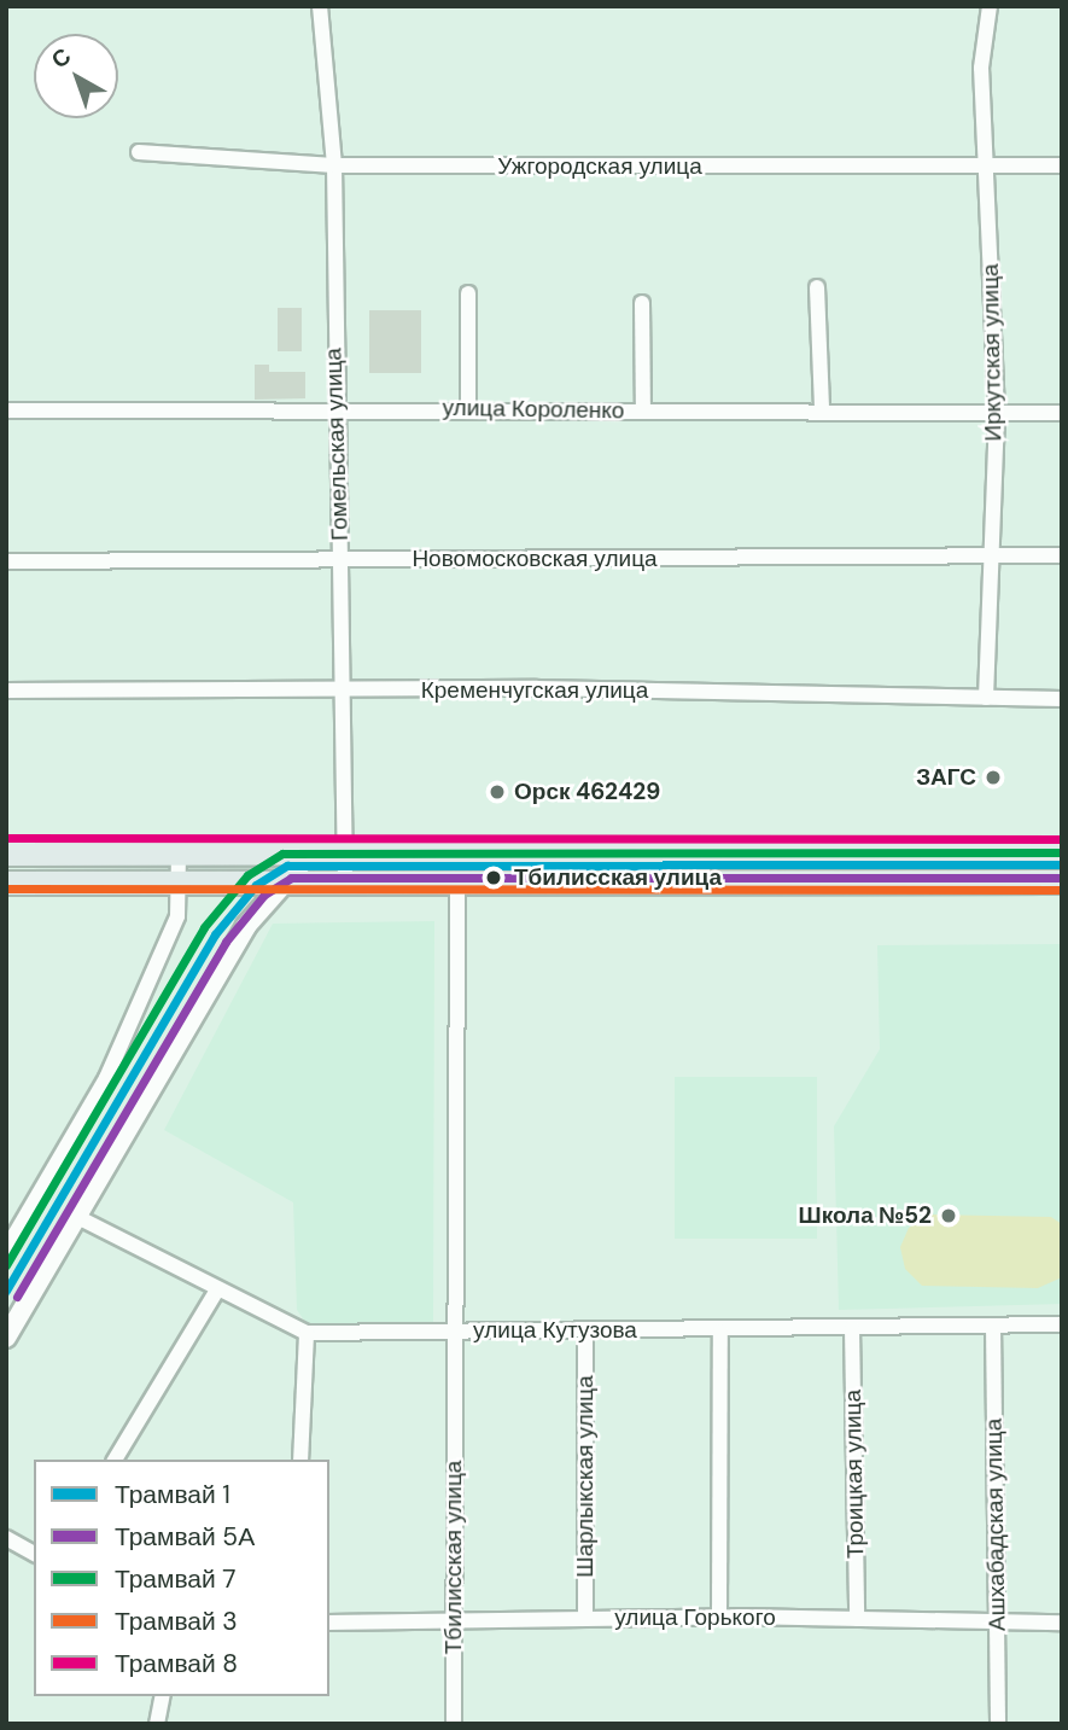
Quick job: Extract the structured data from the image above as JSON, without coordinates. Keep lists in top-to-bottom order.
{
  "streets": {
    "street": [
      "Ужгородская улица",
      "Иркутская улица",
      "улица Короленко",
      "Гомельская улица",
      "Новомосковская улица",
      "Кременчугская улица",
      "улица Кутузова",
      "Троицкая улица",
      "Шарлыкская улица",
      "Ашхабадская улица",
      "Тбилисская улица",
      "улица Горького"
    ]
  },
  "crossings": [
    ["Ужгородская улица", "Иркутская улица"],
    ["Ужгородская улица", "Гомельская улица"],
    ["Иркутская улица", "улица Короленко"],
    ["Иркутская улица", "Новомосковская улица"],
    ["Иркутская улица", "Кременчугская улица"],
    ["улица Короленко", "Гомельская улица"],
    ["Гомельская улица", "Новомосковская улица"],
    ["Гомельская улица", "Кременчугская улица"],
    ["улица Кутузова", "Троицкая улица"],
    ["улица Кутузова", "Шарлыкская улица"],
    ["улица Кутузова", "Ашхабадская улица"],
    ["улица Кутузова", "Тбилисская улица"],
    ["Троицкая улица", "улица Горького"],
    ["Шарлыкская улица", "улица Горького"],
    ["Ашхабадская улица", "улица Горького"],
    ["Тбилисская улица", "улица Горького"]
  ],
  "places": [
    "ЗАГС",
    "Орск 462429",
    "Тбилисская улица",
    "Школа №52"
  ],
  "lines": [
    "tram line 8",
    "tram line 7",
    "tram line 1",
    "tram line 5А",
    "tram line 3"
  ],
  "legend": [
    "Трамвай 1",
    "Трамвай 5А",
    "Трамвай 7",
    "Трамвай 3",
    "Трамвай 8"
  ],
  "north": "top left"
}
